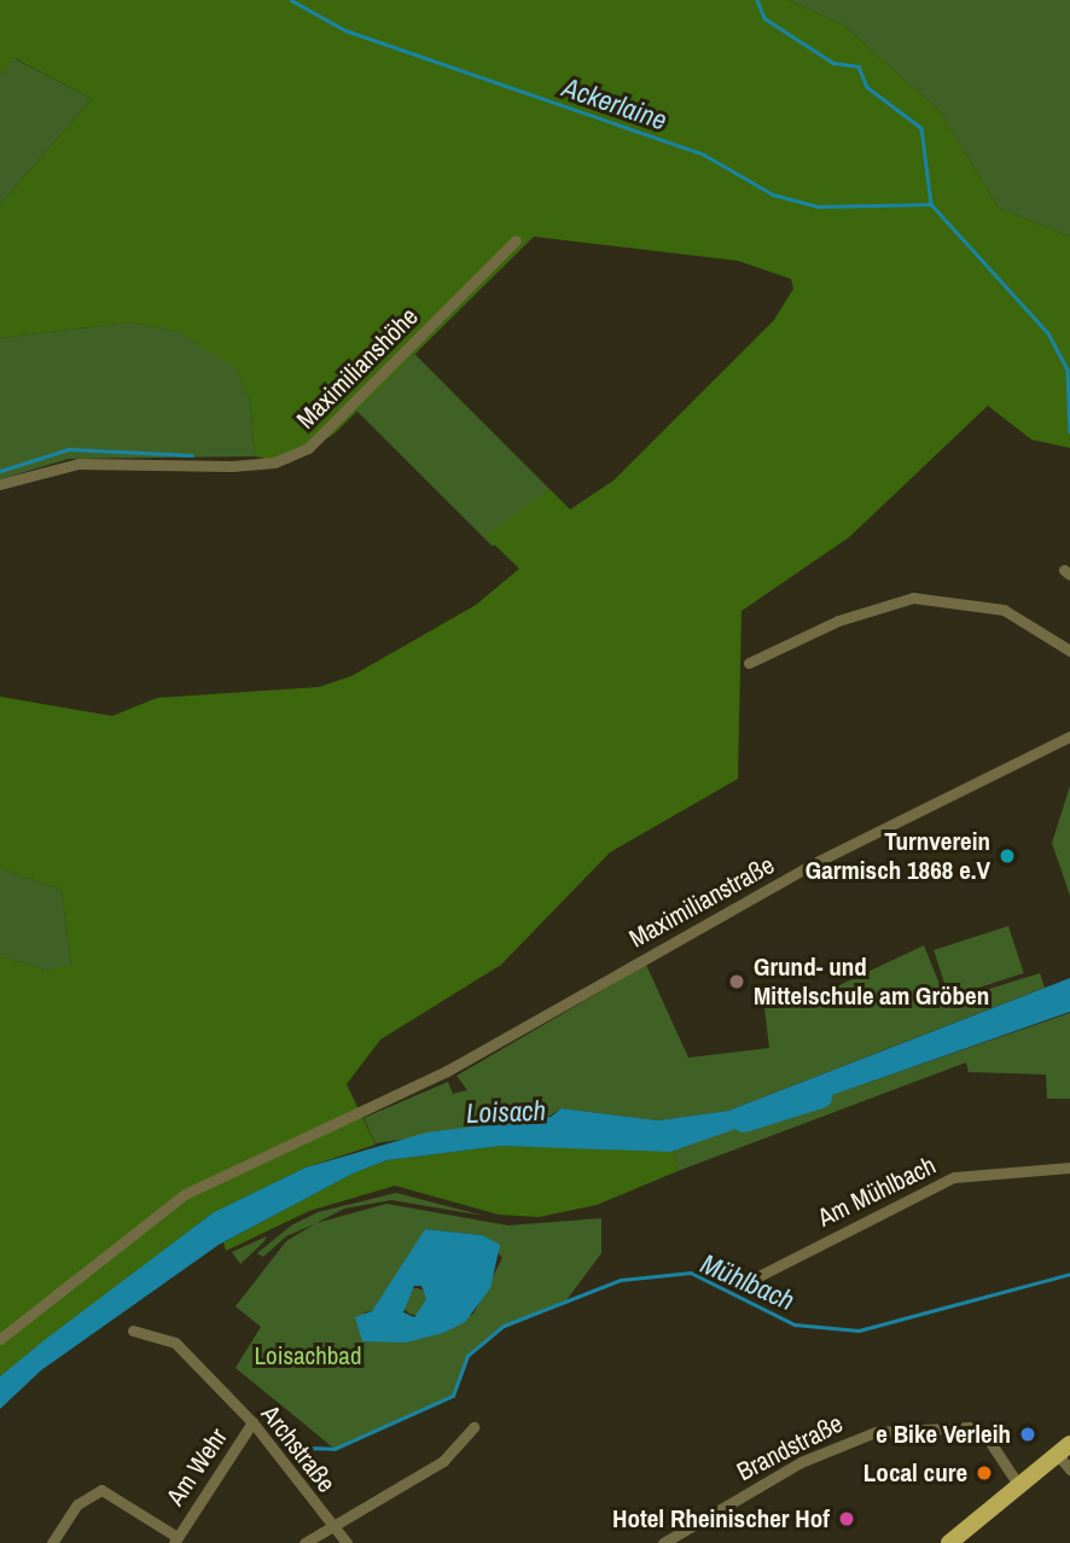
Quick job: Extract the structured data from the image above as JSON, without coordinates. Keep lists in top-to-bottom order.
{
  "streets": {
    "street": [
      "Maximilianshöhe",
      "Maximilianstraße",
      "Am Mühlbach",
      "Brandstraße",
      "Archstraße",
      "Am Wehr"
    ]
  },
  "crossings": [
    ["Archstraße", "Am Wehr"]
  ],
  "water": ["Ackerlaine", "Loisach", "Mühlbach"],
  "parks": ["Loisachbad"],
  "places": [
    "Turnverein Garmisch 1868 e.V",
    "Grund- und Mittelschule am Gröben",
    "e Bike Verleih",
    "Local cure",
    "Hotel Rheinischer Hof"
  ]
}
